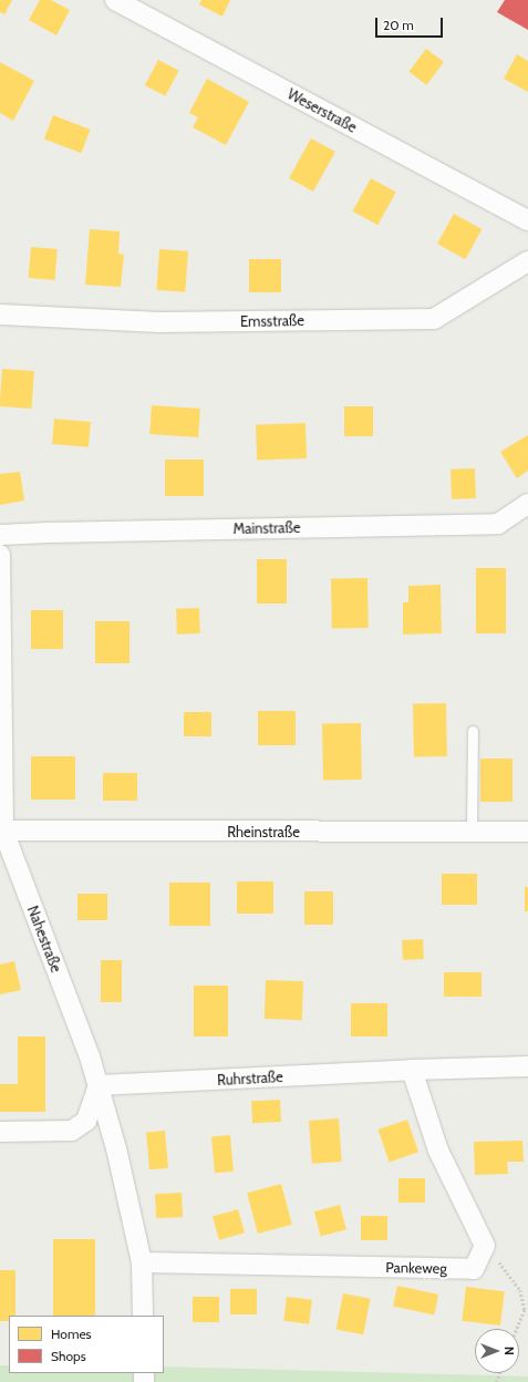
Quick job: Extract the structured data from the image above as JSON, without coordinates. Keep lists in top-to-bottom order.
{
  "streets": {
    "street": [
      "Weserstraße",
      "Emsstraße",
      "Mainstraße",
      "Rheinstraße",
      "Nahestraße",
      "Ruhrstraße",
      "Pankeweg"
    ]
  },
  "crossings": [
    ["Rheinstraße", "Nahestraße"],
    ["Nahestraße", "Ruhrstraße"],
    ["Nahestraße", "Pankeweg"]
  ],
  "legend": ["Homes", "Shops"],
  "scale_bar": "20 m",
  "north": "right"
}
